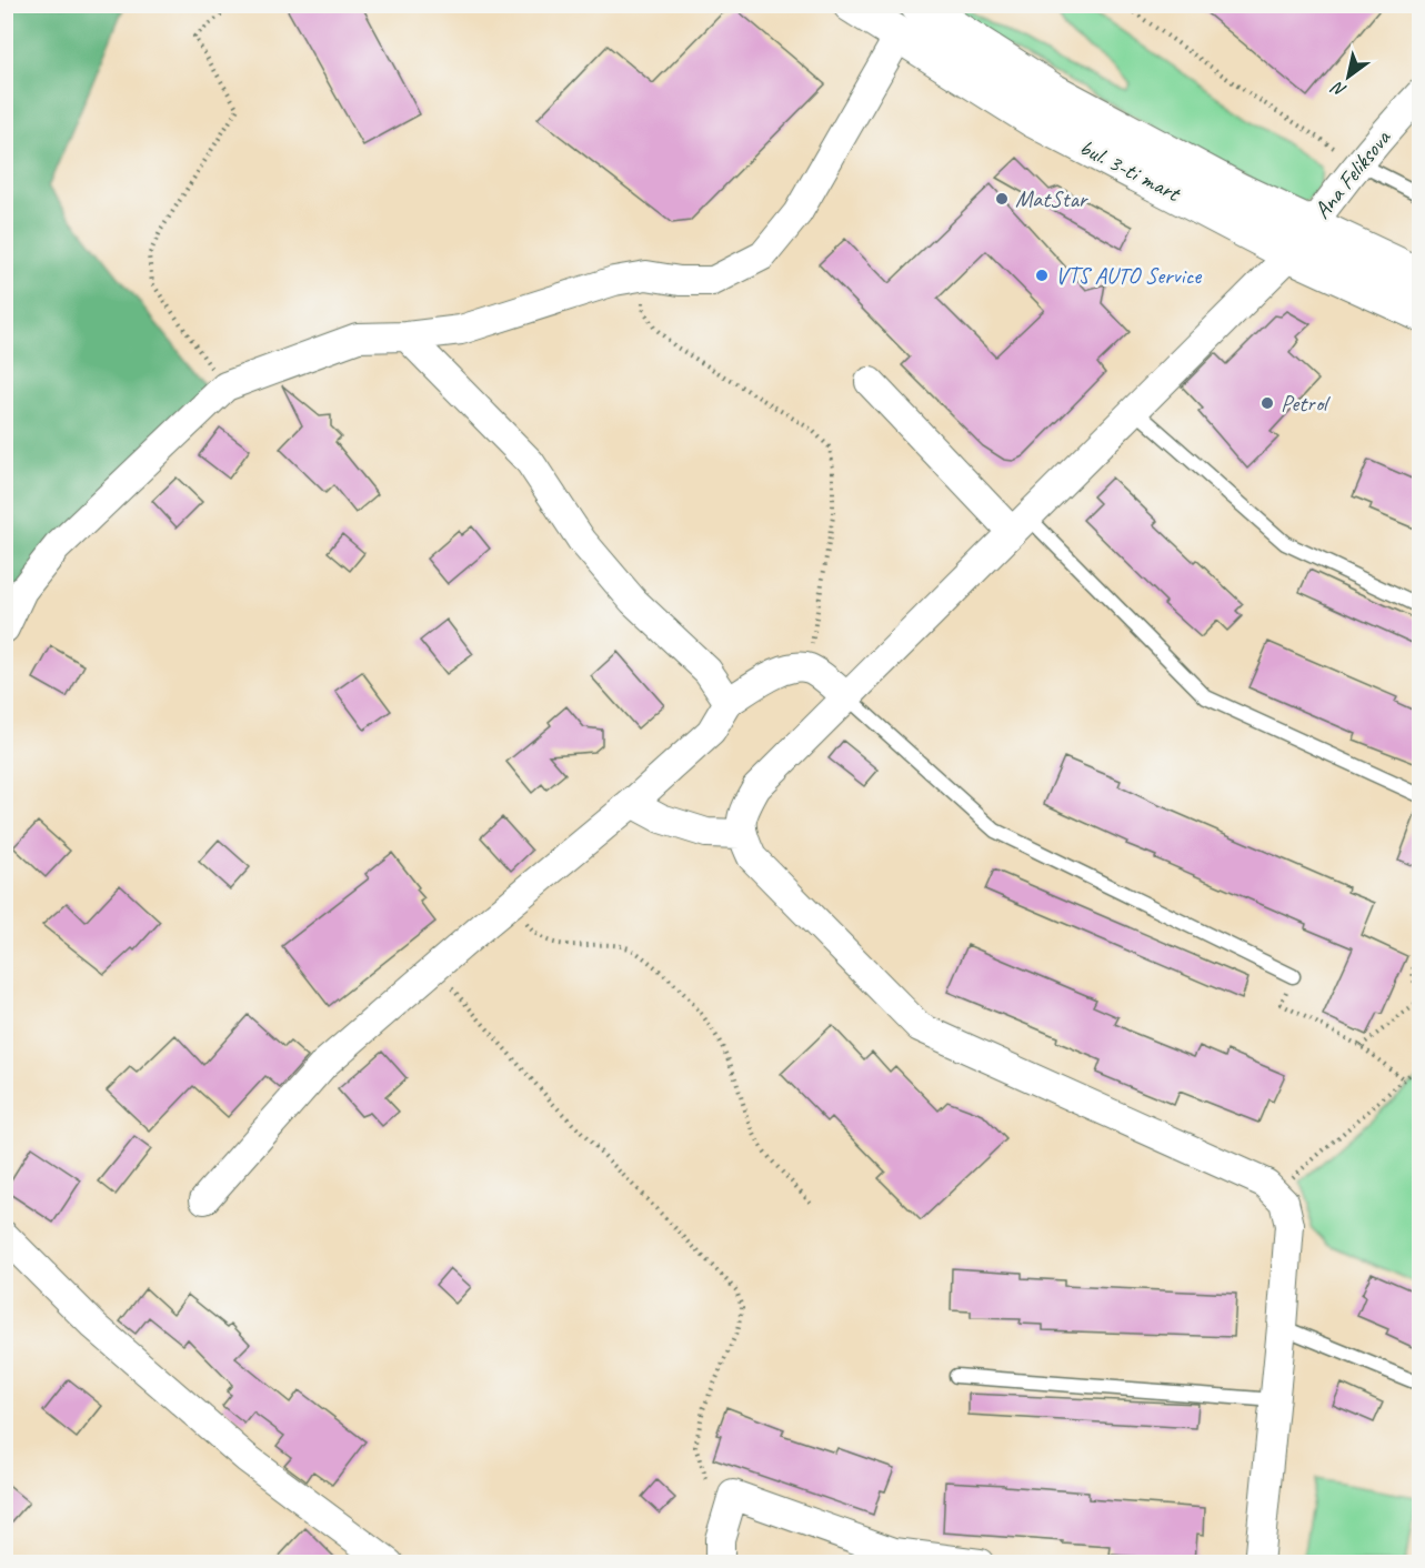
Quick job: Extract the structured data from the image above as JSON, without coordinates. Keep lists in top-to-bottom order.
{
  "streets": {
    "street": ["bul. 3-ti mart", "Ana Feliksova"]
  },
  "crossings": [
    ["bul. 3-ti mart", "Ana Feliksova"]
  ],
  "places": ["MatStar", "VTS AUTO Service", "Petrol"],
  "north": "bottom left"
}
